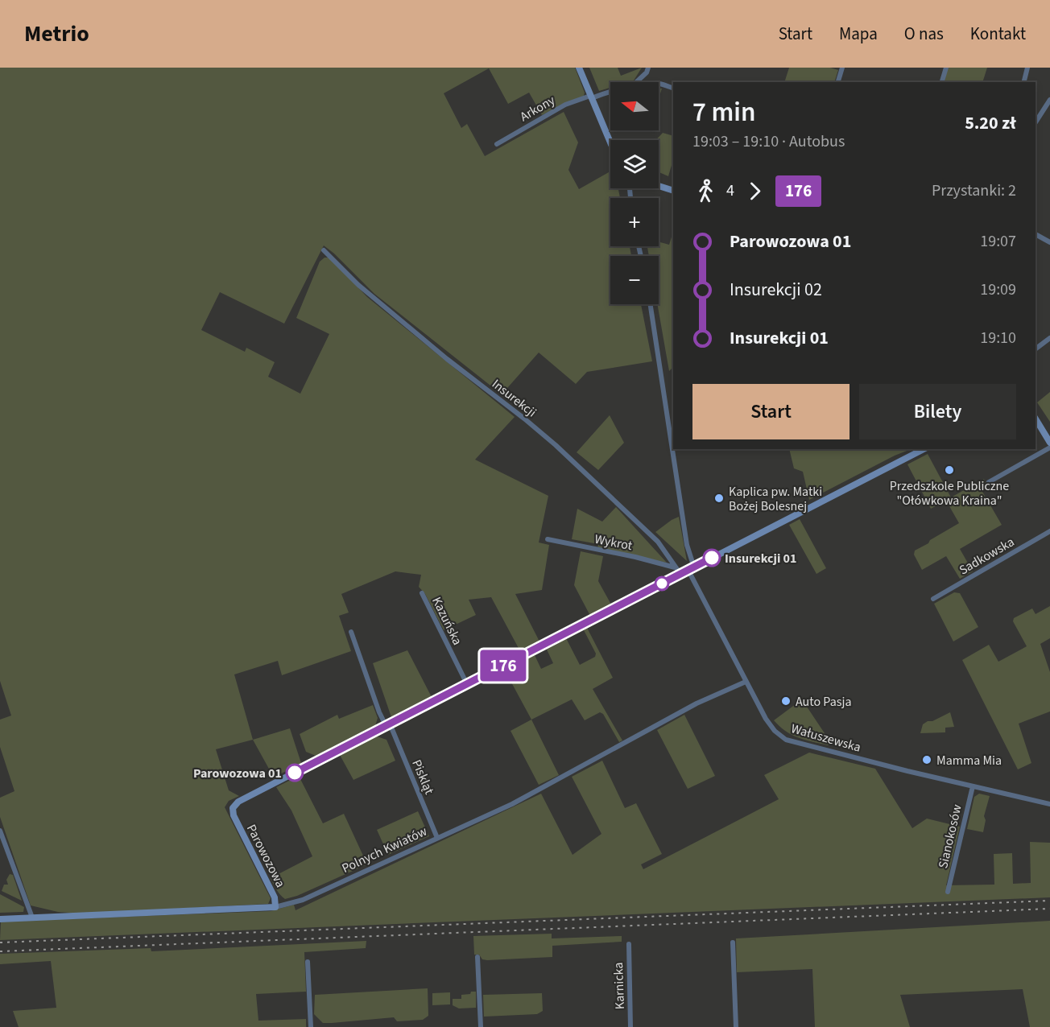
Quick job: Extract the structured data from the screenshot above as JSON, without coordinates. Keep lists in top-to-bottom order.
{
  "streets": {
    "street": [
      "Arkony",
      "Insurekcji",
      "Wykrot",
      "Sadkowska",
      "Kazuńska",
      "Wałuszewska",
      "Piskląt",
      "Sianokosów",
      "Polnych Kwiatów",
      "Parowozowa",
      "Karnicka"
    ]
  },
  "crossings": [
    ["Insurekcji", "Wykrot"],
    ["Wałuszewska", "Sianokosów"],
    ["Wałuszewska", "Polnych Kwiatów"],
    ["Piskląt", "Polnych Kwiatów"],
    ["Piskląt", "Parowozowa"],
    ["Polnych Kwiatów", "Parowozowa"]
  ],
  "places": [
    "Przedszkole Publiczne \"Ołówkowa Kraina\"",
    "Kaplica pw. Matki Bożej Bolesnej",
    "Insurekcji 01",
    "Auto Pasja",
    "Mamma Mia",
    "Parowozowa 01"
  ],
  "lines": ["bus line 176"],
  "north": "left",
  "page": {
    "header": "Metrio",
    "nav": [
      "Start",
      "Mapa",
      "O nas",
      "Kontakt"
    ],
    "on_map": "176",
    "map_buttons": ["+", "−"],
    "heading": ["7 min", "19:03 – 19:10 · Autobus", "5.20 zł"],
    "legs": ["4", "176", "Przystanki: 2"],
    "list": [
      {
        "name": "Parowozowa 01",
        "value": "19:07"
      },
      {
        "name": "Insurekcji 02",
        "value": "19:09"
      },
      {
        "name": "Insurekcji 01",
        "value": "19:10"
      }
    ],
    "buttons": ["Start", "Bilety"]
  }
}
